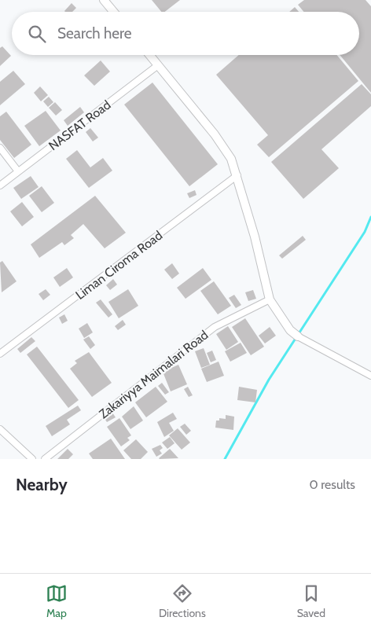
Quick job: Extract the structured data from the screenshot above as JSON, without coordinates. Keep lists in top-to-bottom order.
{
  "streets": {
    "street": ["NASFAT Road", "Liman Ciroma Road", "Zakariyya Maimalari Road"]
  },
  "page": {
    "search": "Search here",
    "heading": ["Nearby", "0 results"],
    "nav": ["Map", "Directions", "Saved"]
  }
}
